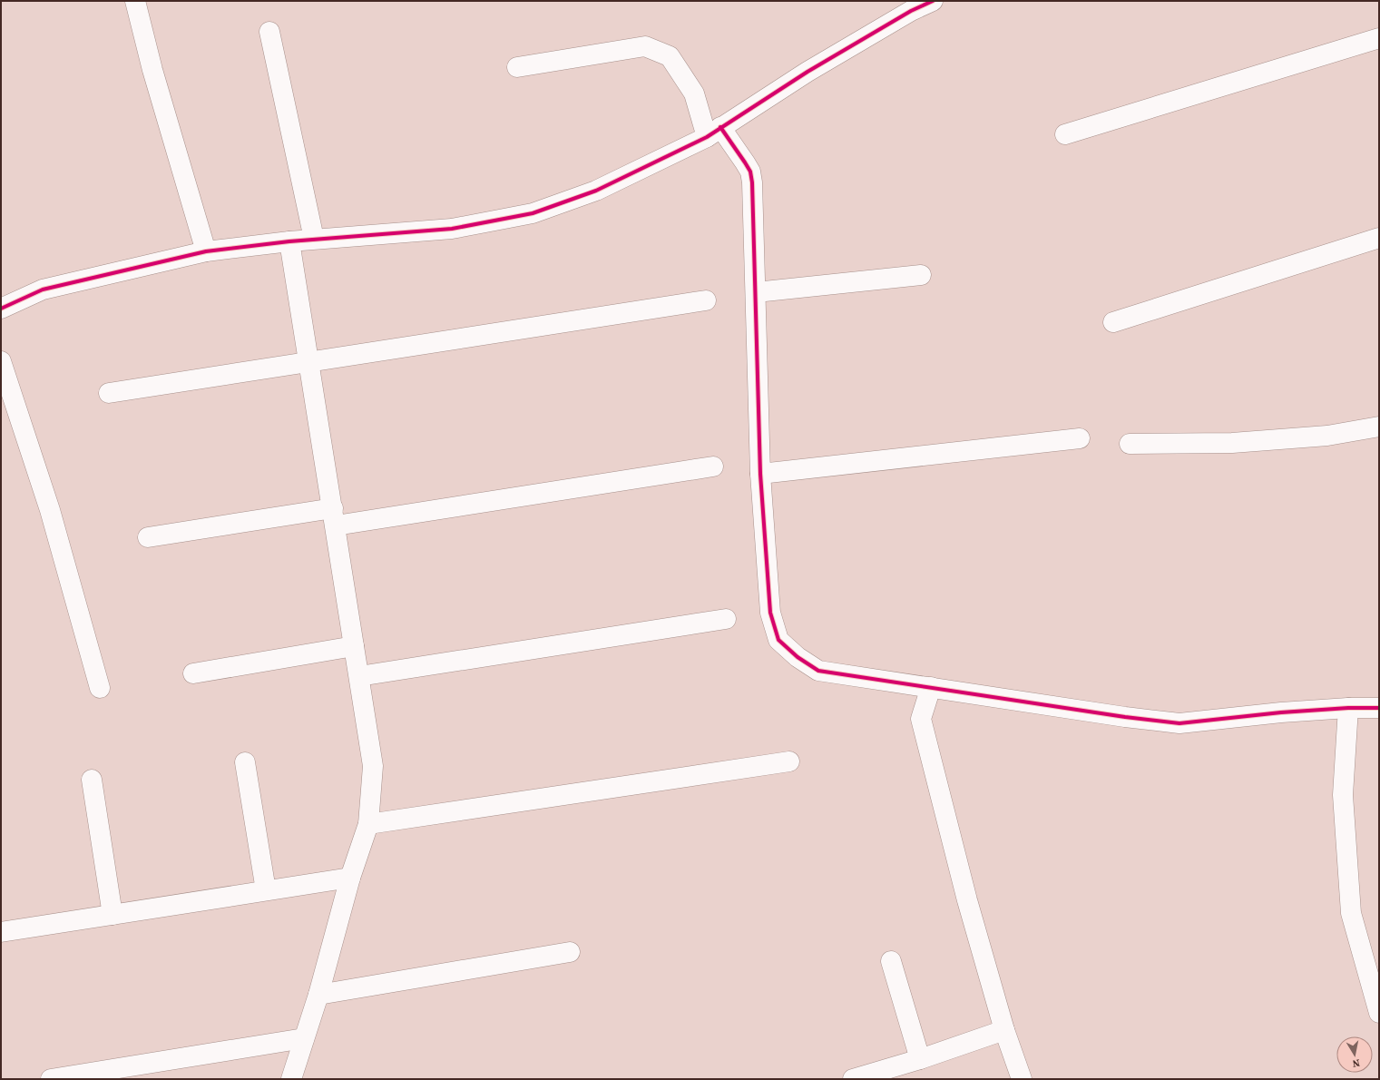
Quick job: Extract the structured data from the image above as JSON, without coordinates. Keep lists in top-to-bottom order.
{
  "north": "bottom"
}
